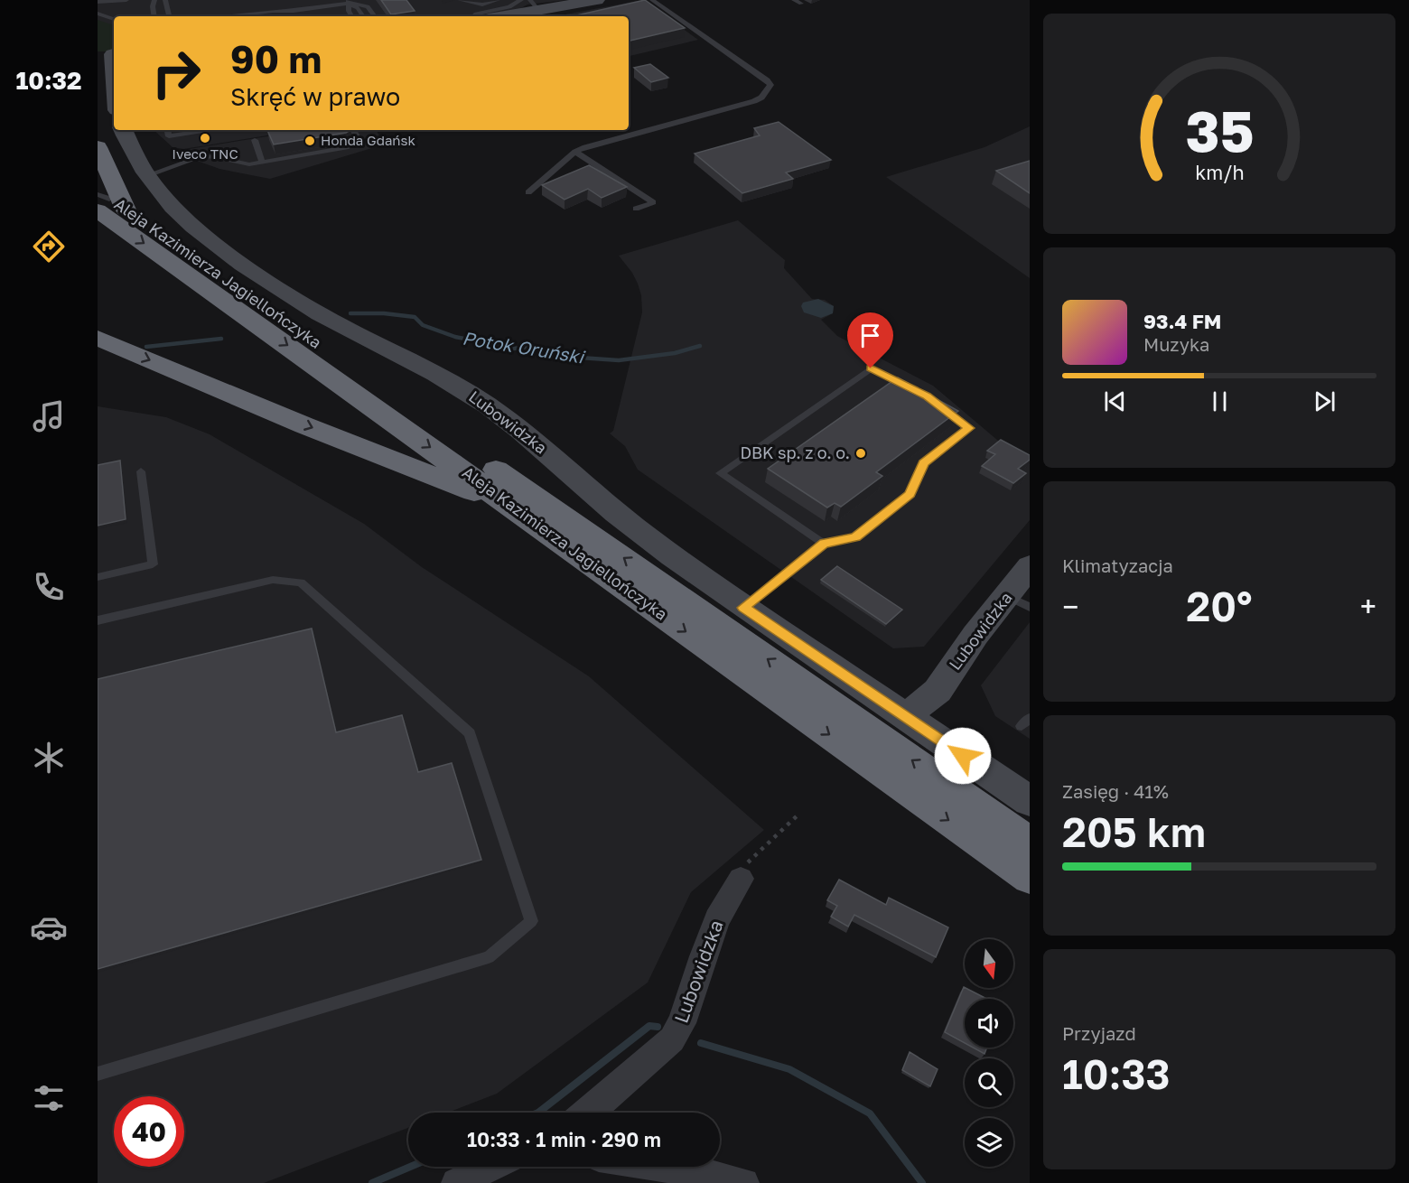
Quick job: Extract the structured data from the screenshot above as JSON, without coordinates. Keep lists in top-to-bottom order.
{
  "streets": {
    "highway": ["Aleja Kazimierza Jagiellończyka"],
    "street": ["Lubowidzka"]
  },
  "water": ["Potok Oruński"],
  "places": ["Iveco TNC", "Honda Gdańsk", "DBK sp. z o. o."],
  "north": "bottom",
  "page": {
    "tabs": "10:32",
    "turn": ["90 m", "Skręć w prawo"],
    "song": ["93.4 FM", "Muzyka"],
    "tile": [
      "Klimatyzacja",
      ["Zasięg · 41%", "205 km"],
      ["Przyjazd", "10:33"]
    ],
    "heat": ["−", "20°", "+"],
    "limit": "40",
    "trip": "10:33 · 1 min · 290 m",
    "gauge": ["35", "km/h"]
  }
}
